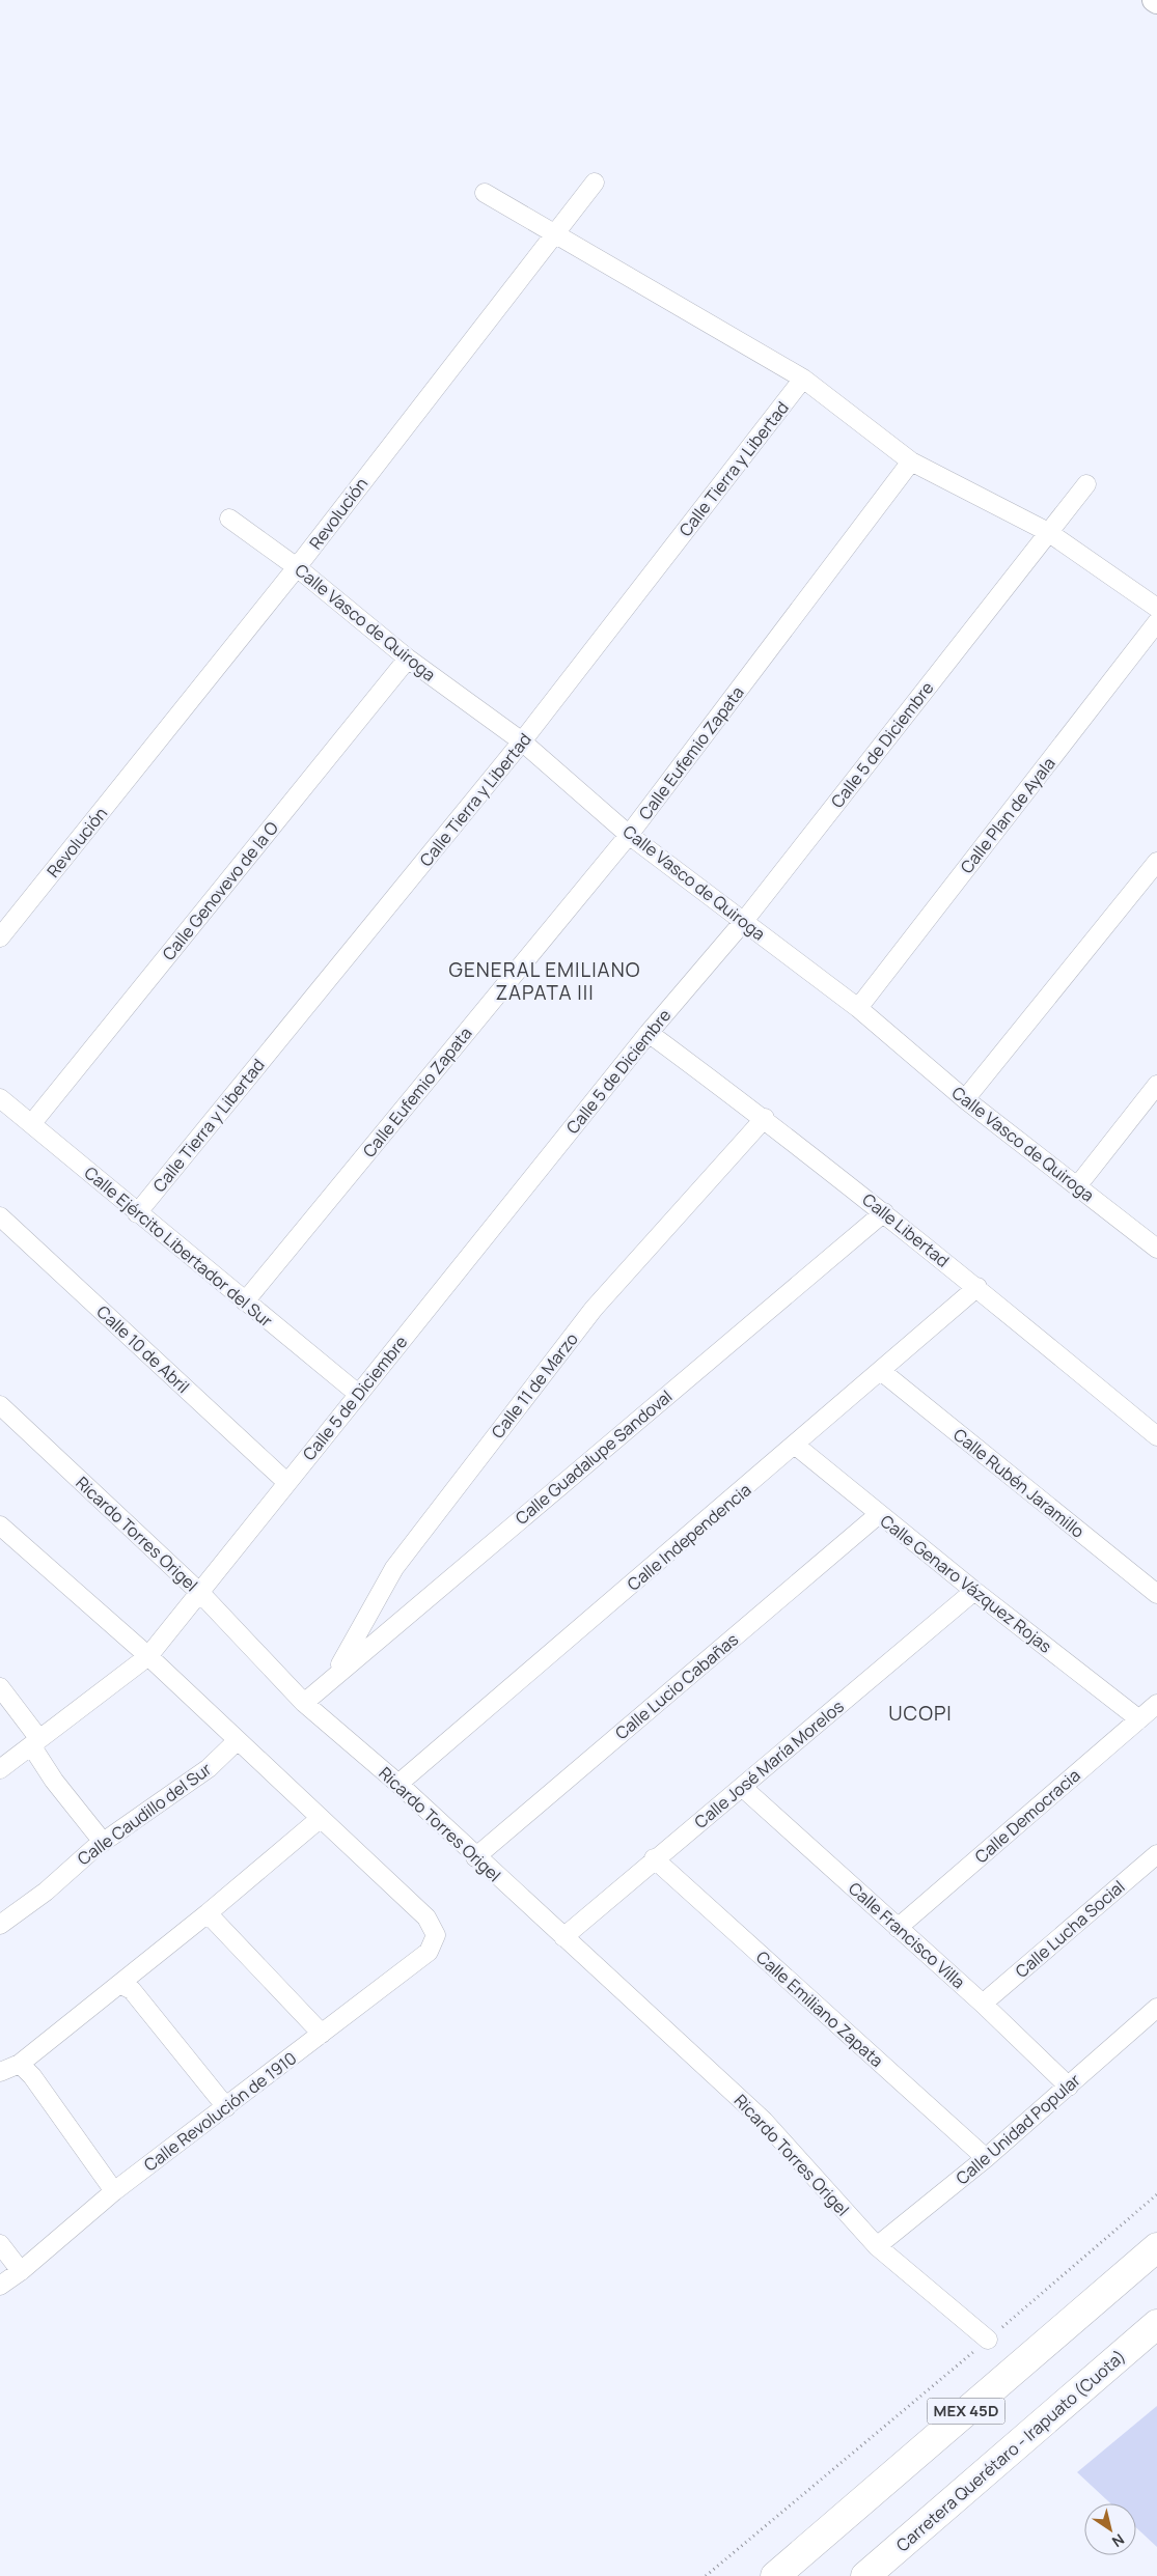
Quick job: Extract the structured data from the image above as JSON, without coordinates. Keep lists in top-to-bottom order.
{
  "streets": {
    "highway": ["MEX 45D", "Carretera Querétaro - Irapuato (Cuota)"],
    "street": [
      "Calle Tierra y Libertad",
      "Revolución",
      "Calle Vasco de Quiroga",
      "Calle 5 de Diciembre",
      "Calle Eufemio Zapata",
      "Calle Plan de Ayala",
      "Calle Genovevo de la O",
      "Calle Libertad",
      "Calle Ejército Libertador del Sur",
      "Calle 10 de Abril",
      "Calle 11 de Marzo",
      "Calle Guadalupe Sandoval",
      "Calle Rubén Jaramillo",
      "Ricardo Torres Origel",
      "Calle Independencia",
      "Calle Genaro Vázquez Rojas",
      "Calle Lucio Cabañas",
      "Calle José María Morelos",
      "Calle Caudillo del Sur",
      "Calle Democracia",
      "Calle Lucha Social",
      "Calle Francisco Villa",
      "Calle Emiliano Zapata",
      "Calle Revolución de 1910",
      "Calle Unidad Popular"
    ]
  },
  "crossings": [
    ["Calle Tierra y Libertad", "Calle Vasco de Quiroga"],
    ["Calle Tierra y Libertad", "Calle Ejército Libertador del Sur"],
    ["Revolución", "Calle Vasco de Quiroga"],
    ["Calle Vasco de Quiroga", "Calle 5 de Diciembre"],
    ["Calle Vasco de Quiroga", "Calle Eufemio Zapata"],
    ["Calle Vasco de Quiroga", "Calle Plan de Ayala"],
    ["Calle Vasco de Quiroga", "Calle Genovevo de la O"],
    ["Calle 5 de Diciembre", "Calle Libertad"],
    ["Calle 5 de Diciembre", "Calle Ejército Libertador del Sur"],
    ["Calle 5 de Diciembre", "Calle 10 de Abril"],
    ["Calle 5 de Diciembre", "Ricardo Torres Origel"],
    ["Calle Eufemio Zapata", "Calle Ejército Libertador del Sur"],
    ["Calle Genovevo de la O", "Calle Ejército Libertador del Sur"],
    ["Calle Libertad", "Calle 11 de Marzo"],
    ["Calle Libertad", "Calle Guadalupe Sandoval"],
    ["Calle Libertad", "Calle Independencia"],
    ["Calle 11 de Marzo", "Calle Guadalupe Sandoval"],
    ["Calle Guadalupe Sandoval", "Ricardo Torres Origel"],
    ["Calle Rubén Jaramillo", "Calle Independencia"],
    ["Ricardo Torres Origel", "Calle Independencia"],
    ["Ricardo Torres Origel", "Calle Lucio Cabañas"],
    ["Ricardo Torres Origel", "Calle José María Morelos"],
    ["Ricardo Torres Origel", "Calle Unidad Popular"],
    ["Calle Independencia", "Calle Genaro Vázquez Rojas"],
    ["Calle Genaro Vázquez Rojas", "Calle Lucio Cabañas"],
    ["Calle Genaro Vázquez Rojas", "Calle José María Morelos"],
    ["Calle Genaro Vázquez Rojas", "Calle Democracia"],
    ["Calle José María Morelos", "Calle Francisco Villa"],
    ["Calle José María Morelos", "Calle Emiliano Zapata"],
    ["Calle Democracia", "Calle Francisco Villa"],
    ["Calle Lucha Social", "Calle Francisco Villa"],
    ["Calle Francisco Villa", "Calle Unidad Popular"],
    ["Calle Emiliano Zapata", "Calle Unidad Popular"]
  ],
  "districts": ["GENERAL EMILIANO ZAPATA III", "UCOPI"],
  "north": "bottom right"
}
